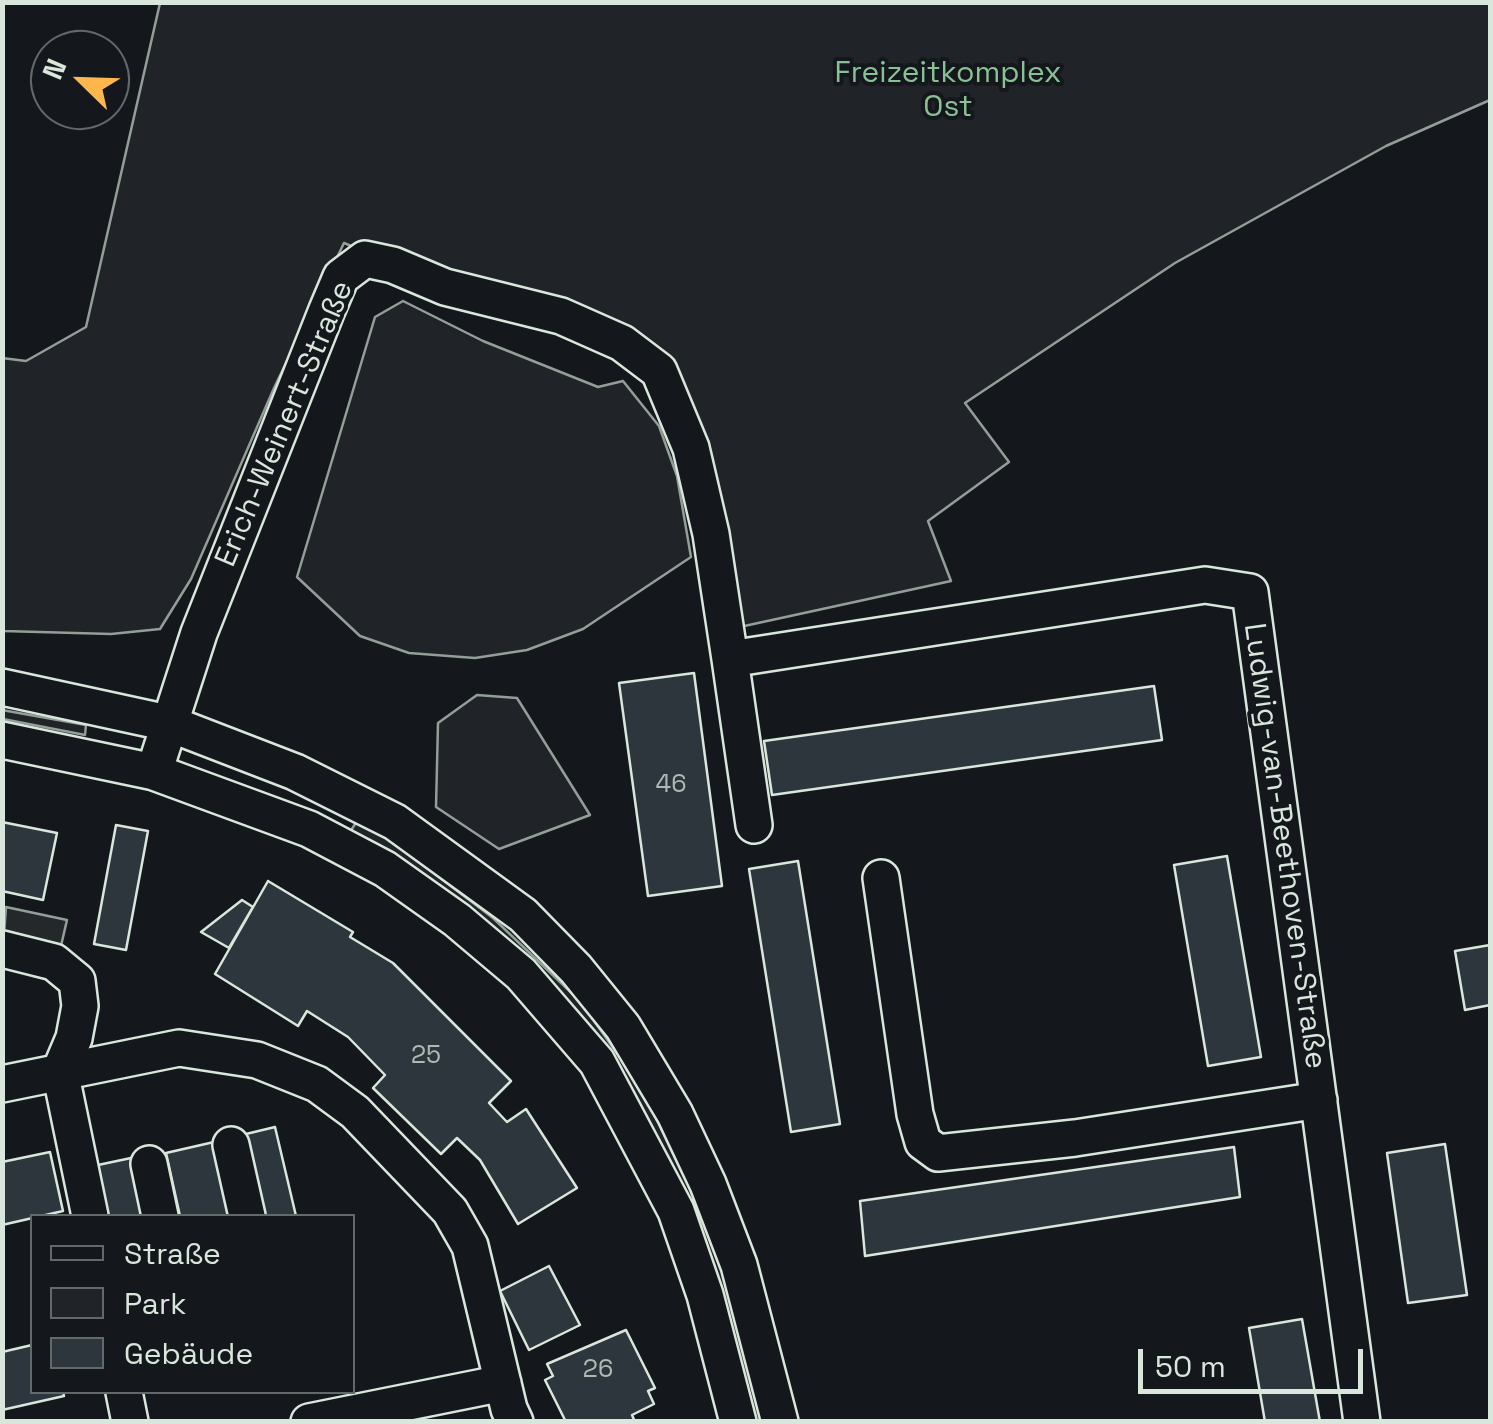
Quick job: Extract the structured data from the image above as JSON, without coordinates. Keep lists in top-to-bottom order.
{
  "streets": {
    "street": ["Erich-Weinert-Straße", "Ludwig-van-Beethoven-Straße"]
  },
  "crossings": [
    ["Erich-Weinert-Straße", "Ludwig-van-Beethoven-Straße"]
  ],
  "parks": ["Freizeitkomplex Ost"],
  "house_numbers": ["46", "25", "26"],
  "legend": ["Straße", "Park", "Gebäude"],
  "scale_bar": "50 m",
  "north": "top left"
}
